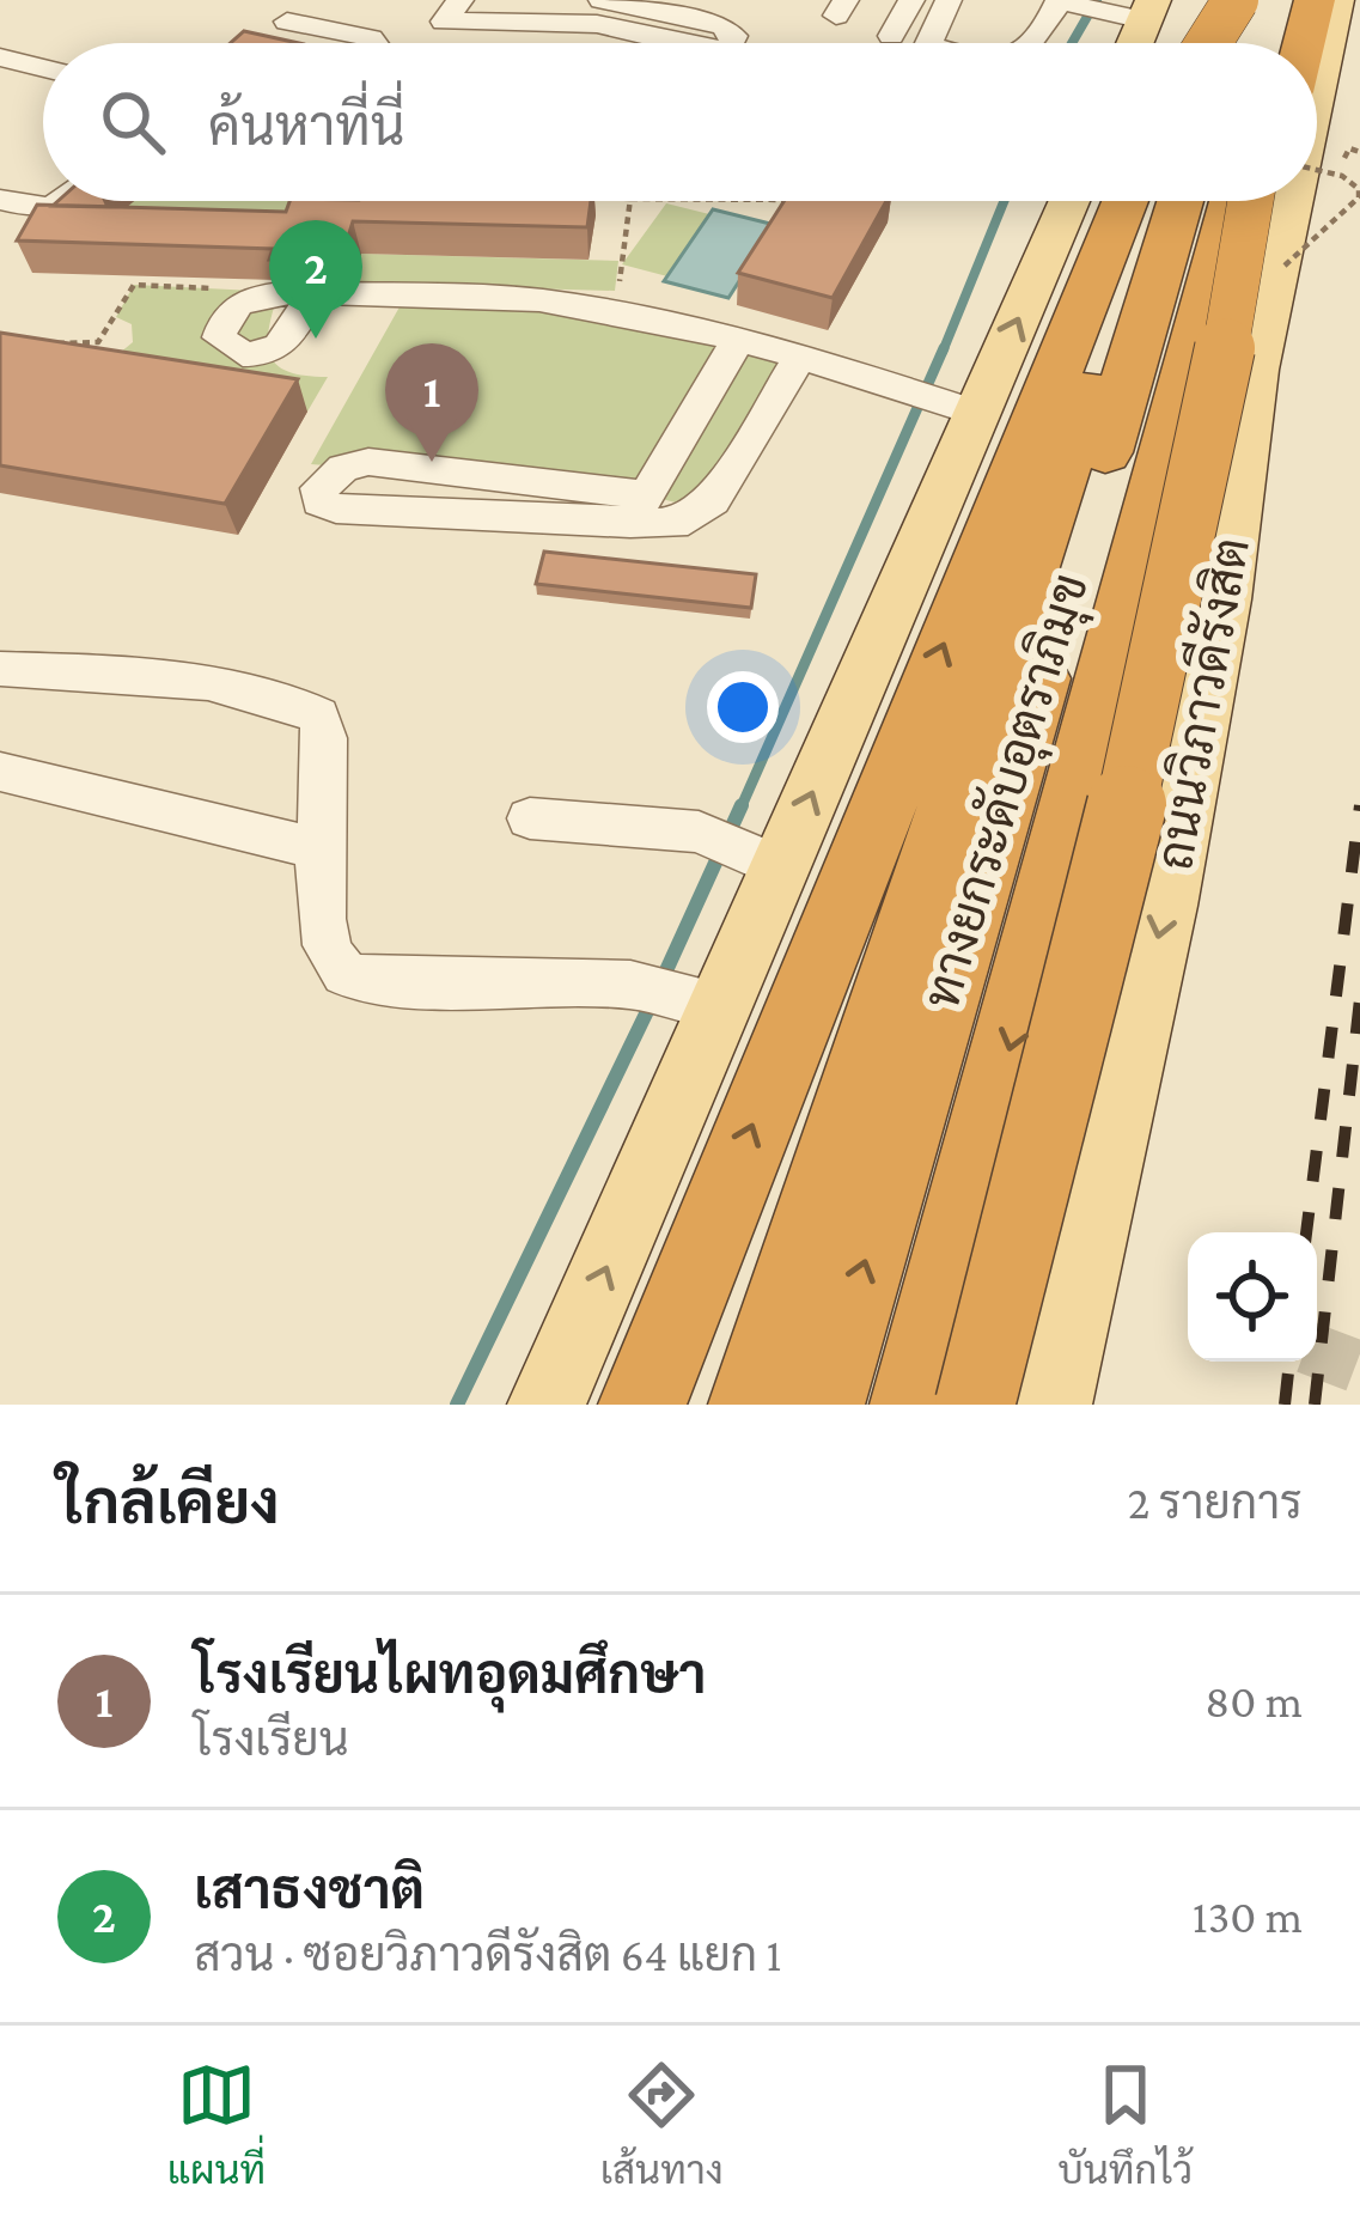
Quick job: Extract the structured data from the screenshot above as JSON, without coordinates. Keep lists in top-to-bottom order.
{
  "streets": {
    "highway": ["ถนนวิภาวดีรังสิต", "ทางยกระดับอุตราภิมุข"]
  },
  "page": {
    "search": "ค้นหาที่นี่",
    "pins": ["2", "1"],
    "heading": ["ใกล้เคียง", "2 รายการ"],
    "list": [
      {
        "mark": "1",
        "name": "โรงเรียนไผทอุดมศึกษา",
        "note": "โรงเรียน",
        "value": "80 m"
      },
      {
        "mark": "2",
        "name": "เสาธงชาติ",
        "note": "สวน · ซอยวิภาวดีรังสิต 64 แยก 1",
        "value": "130 m"
      }
    ],
    "nav": ["แผนที่", "เส้นทาง", "บันทึกไว้"]
  }
}
